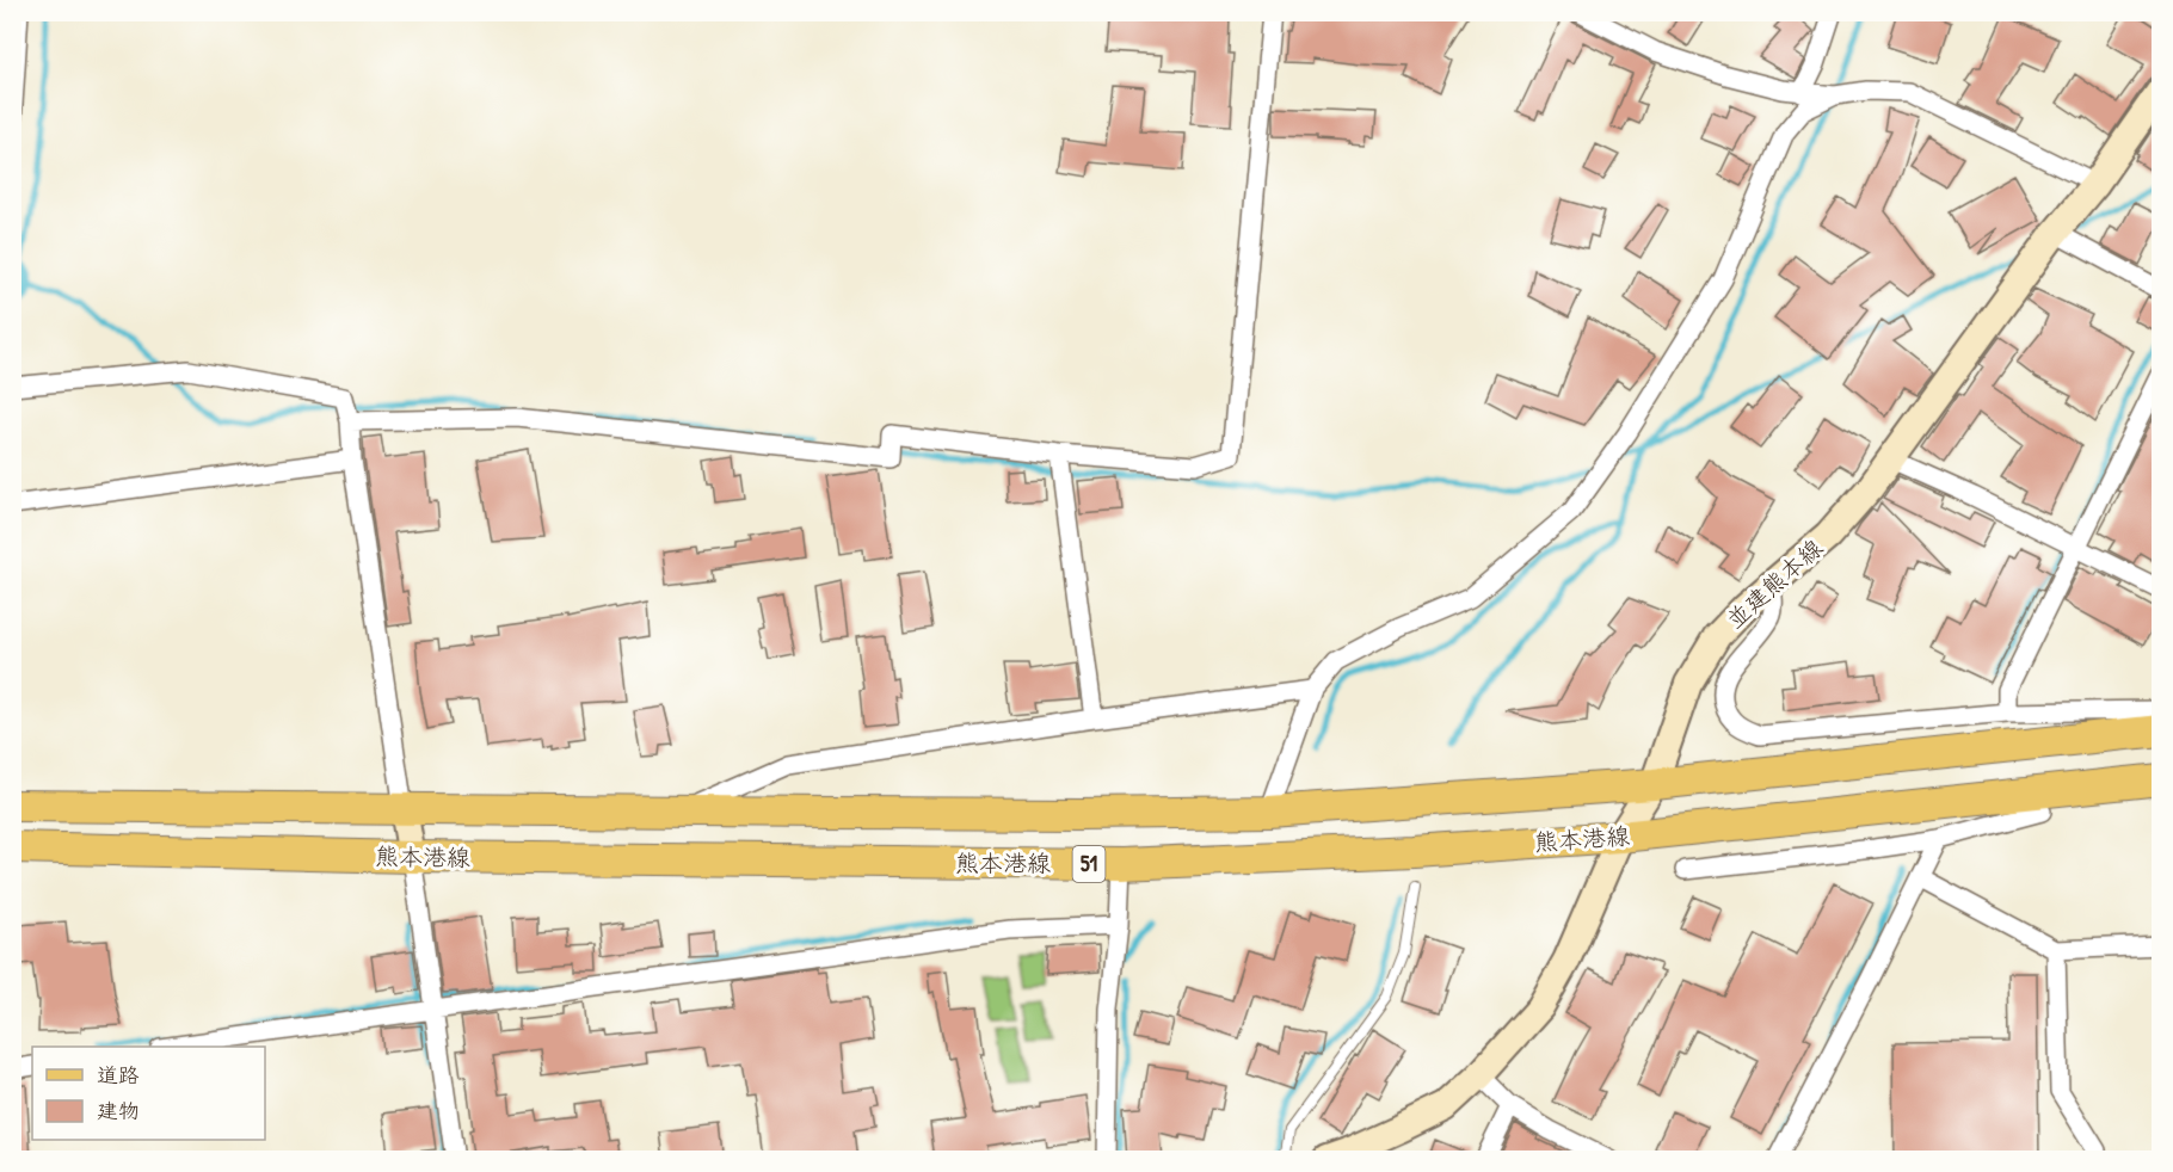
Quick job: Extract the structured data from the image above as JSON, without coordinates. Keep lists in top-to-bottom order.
{
  "streets": {
    "main road": ["並建熊本線", "熊本港線", "51"]
  },
  "crossings": [
    ["並建熊本線", "熊本港線"]
  ],
  "legend": ["道路", "建物"]
}
